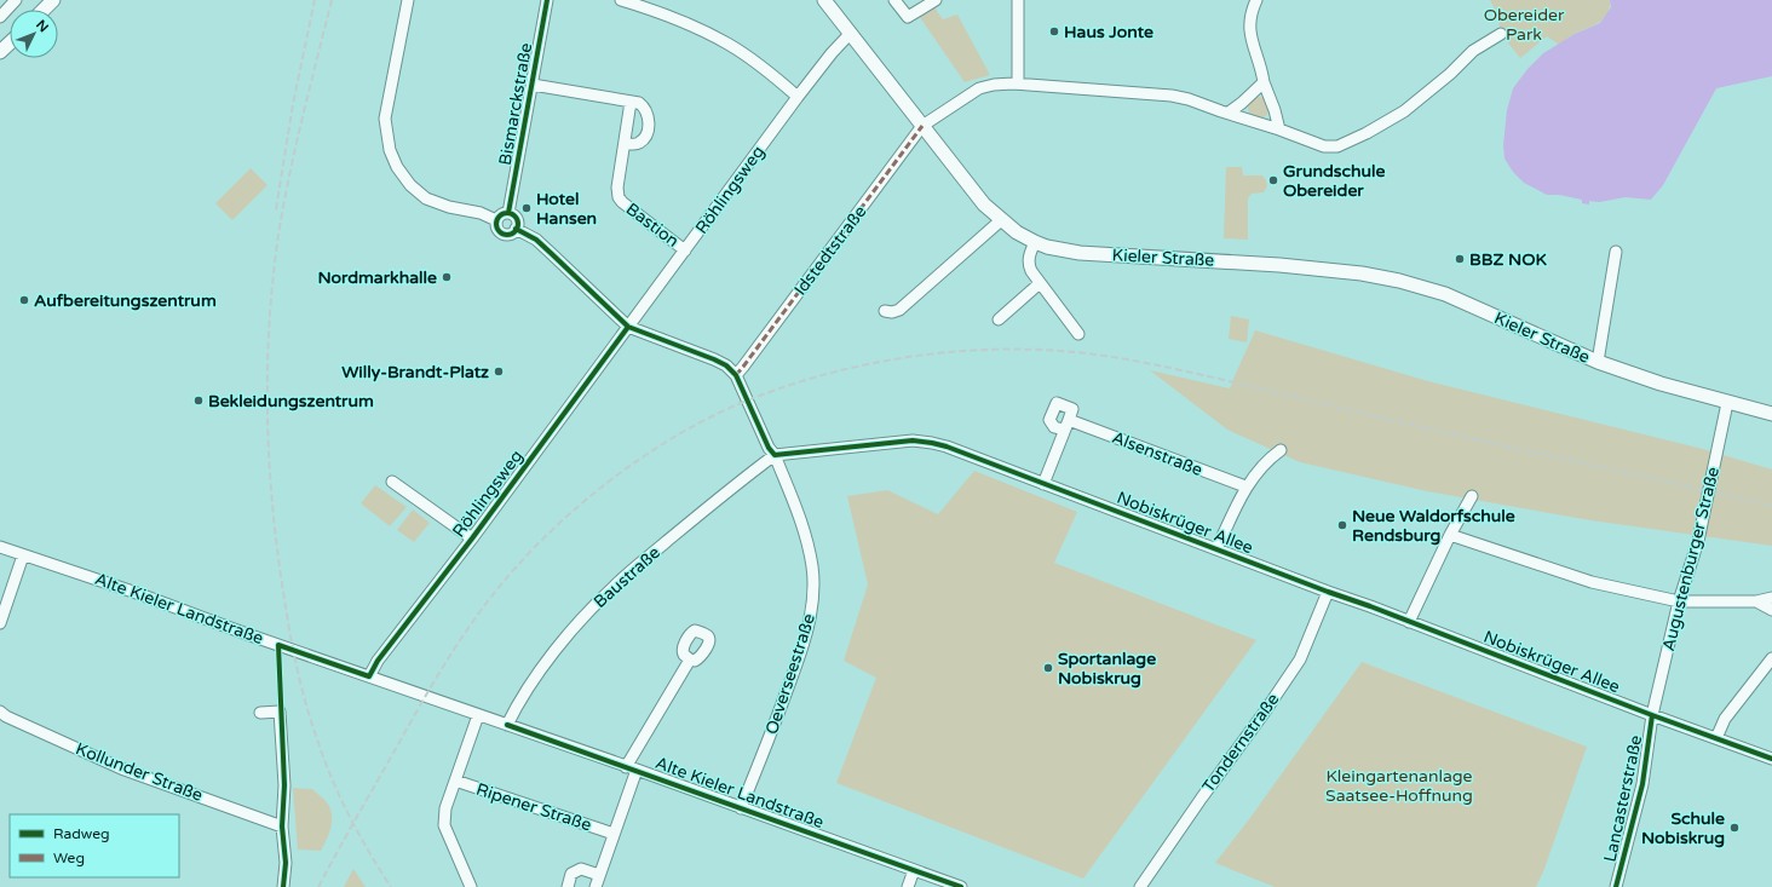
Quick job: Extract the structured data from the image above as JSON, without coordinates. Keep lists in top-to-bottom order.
{
  "streets": {
    "main road": ["Kieler Straße"],
    "street": [
      "Bismarckstraße",
      "Röhlingsweg",
      "Bastion",
      "Idstedtstraße",
      "Alsenstraße",
      "Nobiskrüger Allee",
      "Augustenburger Straße",
      "Baustraße",
      "Alte Kieler Landstraße",
      "Oeverseestraße",
      "Tondernstraße",
      "Kollunder Straße",
      "Lancasterstraße",
      "Ripener Straße"
    ]
  },
  "crossings": [
    ["Röhlingsweg", "Bastion"],
    ["Röhlingsweg", "Kieler Straße"],
    ["Röhlingsweg", "Alte Kieler Landstraße"],
    ["Idstedtstraße", "Kieler Straße"],
    ["Kieler Straße", "Augustenburger Straße"],
    ["Alsenstraße", "Nobiskrüger Allee"],
    ["Nobiskrüger Allee", "Augustenburger Straße"],
    ["Nobiskrüger Allee", "Baustraße"],
    ["Nobiskrüger Allee", "Oeverseestraße"],
    ["Nobiskrüger Allee", "Tondernstraße"],
    ["Nobiskrüger Allee", "Lancasterstraße"],
    ["Augustenburger Straße", "Lancasterstraße"],
    ["Baustraße", "Alte Kieler Landstraße"],
    ["Baustraße", "Oeverseestraße"],
    ["Alte Kieler Landstraße", "Oeverseestraße"]
  ],
  "parks": ["Obereider Park", "Kleingartenanlage Saatsee-Hoffnung"],
  "places": [
    "Haus Jonte",
    "Grundschule Obereider",
    "Hotel Hansen",
    "BBZ NOK",
    "Nordmarkhalle",
    "Aufbereitungszentrum",
    "Willy-Brandt-Platz",
    "Bekleidungszentrum",
    "Neue Waldorfschule Rendsburg",
    "Sportanlage Nobiskrug",
    "Schule Nobiskrug"
  ],
  "legend": ["Radweg", "Weg"],
  "north": "top right"
}
